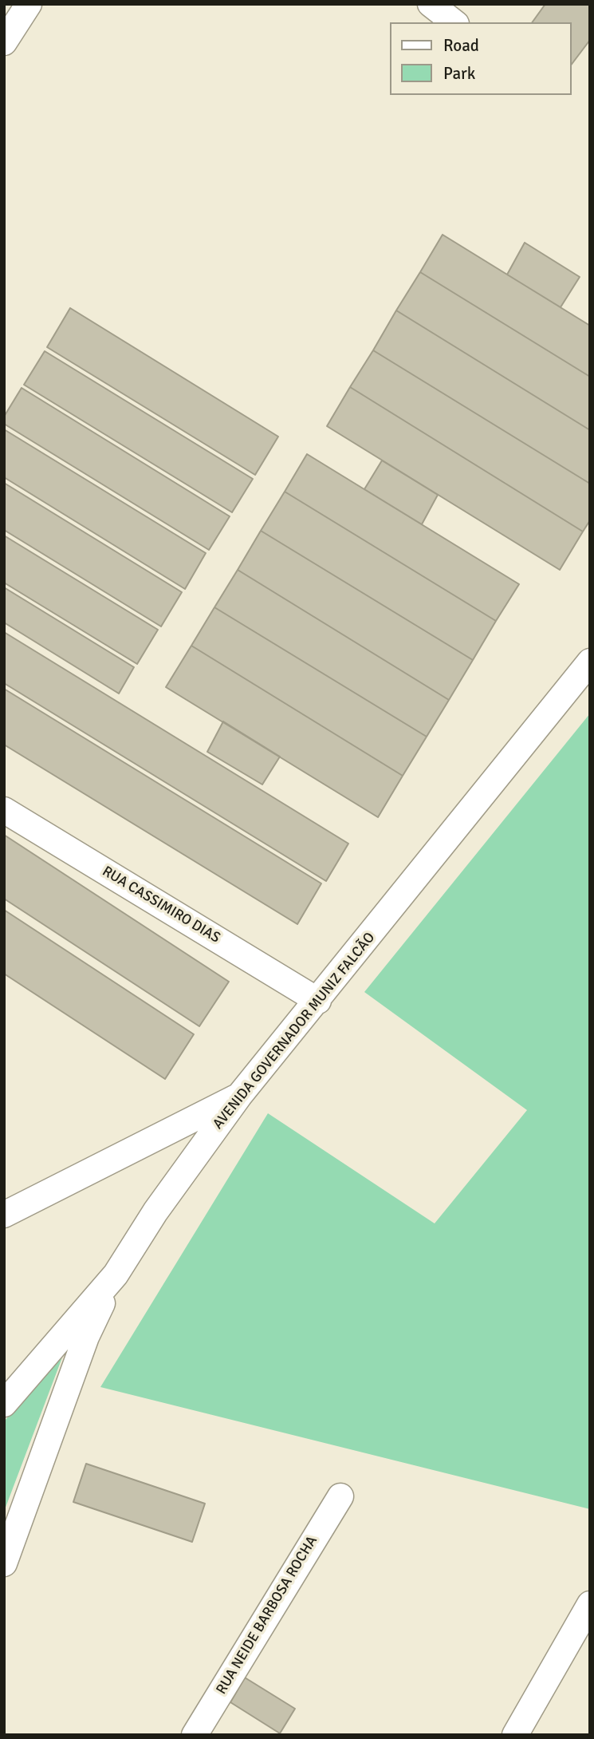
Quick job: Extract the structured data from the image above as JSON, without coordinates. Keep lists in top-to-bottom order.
{
  "streets": {
    "street": ["RUA CASSIMIRO DIAS", "AVENIDA GOVERNADOR MUNIZ FALCÃO", "RUA NEIDE BARBOSA ROCHA"]
  },
  "crossings": [
    ["RUA CASSIMIRO DIAS", "AVENIDA GOVERNADOR MUNIZ FALCÃO"]
  ],
  "legend": ["Road", "Park"]
}
